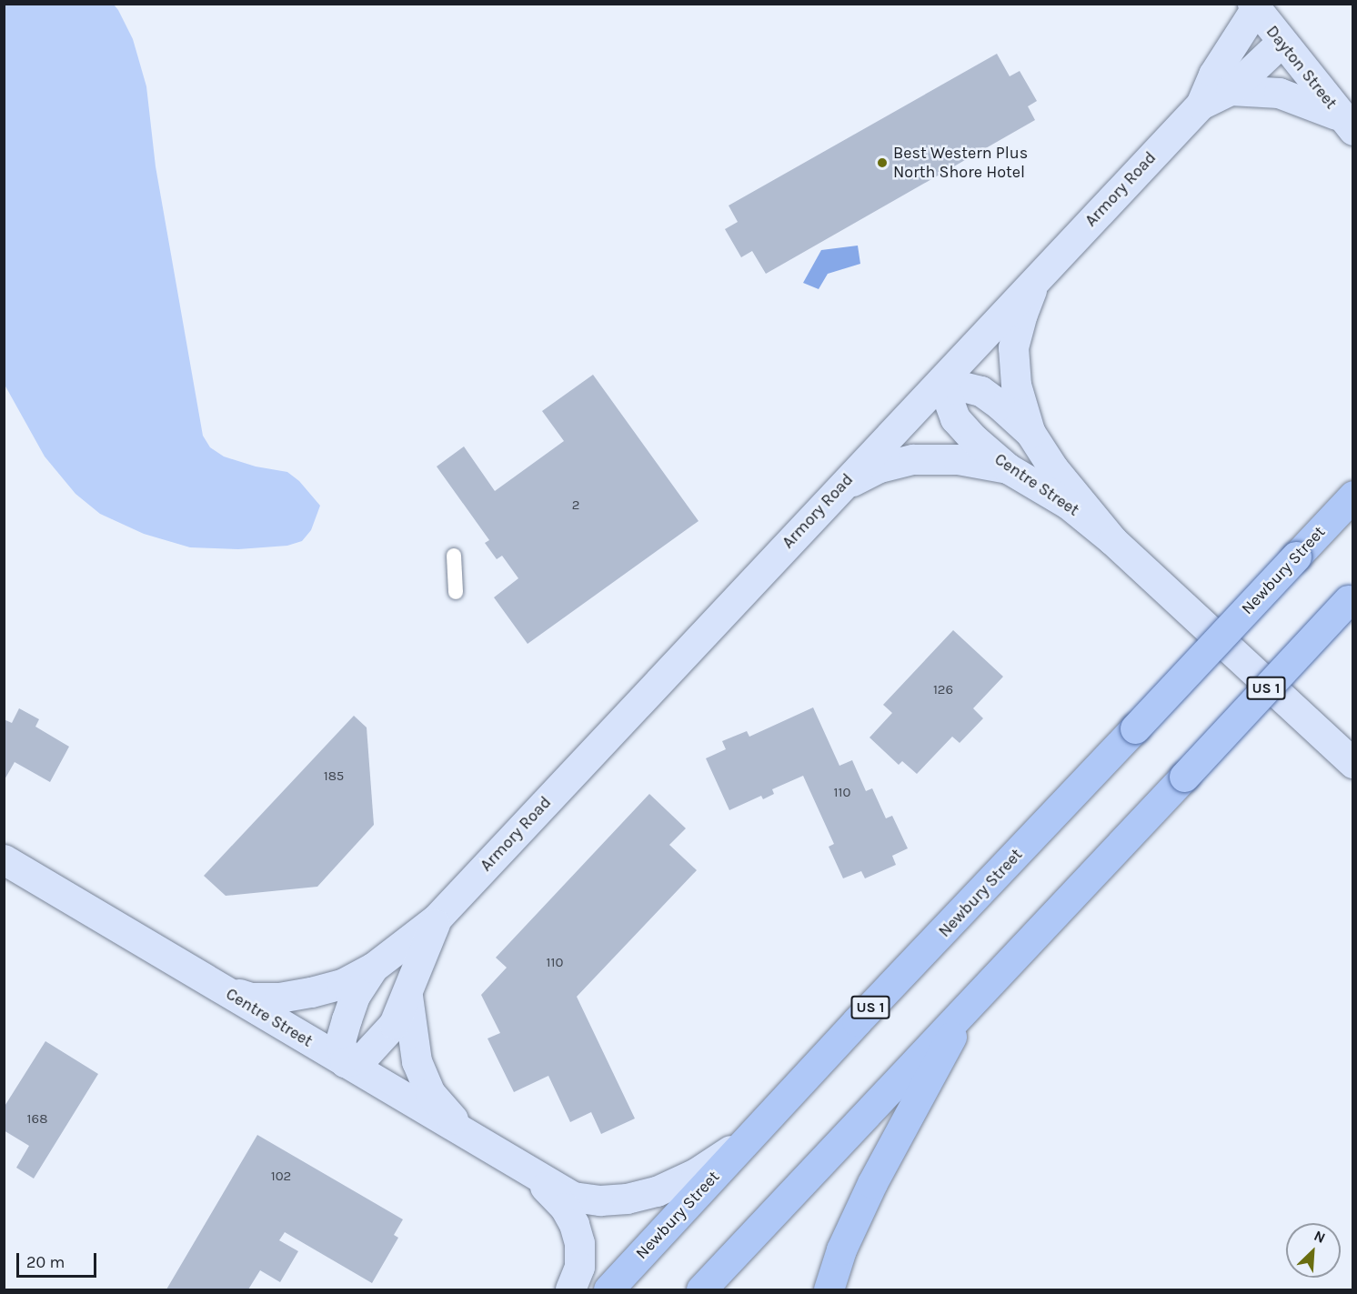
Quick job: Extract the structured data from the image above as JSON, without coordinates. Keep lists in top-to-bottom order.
{
  "streets": {
    "main road": [
      "Dayton Street",
      "Armory Road",
      "Centre Street",
      "Newbury Street",
      "US 1"
    ]
  },
  "crossings": [
    ["Dayton Street", "Armory Road"],
    ["Armory Road", "Centre Street"],
    ["Centre Street", "Newbury Street"]
  ],
  "places": ["Best Western Plus North Shore Hotel"],
  "house_numbers": [
    "2",
    "126",
    "185",
    "110",
    "110",
    "168",
    "102"
  ],
  "scale_bar": "20 m",
  "north": "top right"
}
